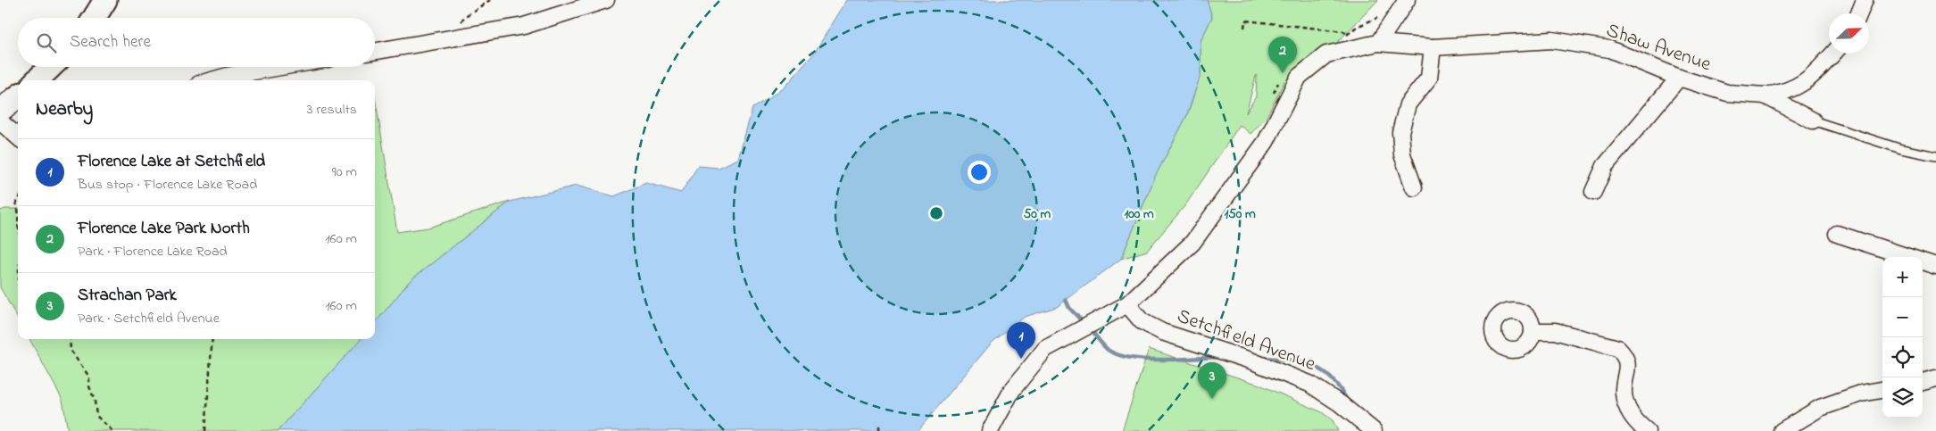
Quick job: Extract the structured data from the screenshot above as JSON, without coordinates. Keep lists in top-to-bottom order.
{
  "streets": {
    "street": ["Shaw Avenue", "Setchfield Avenue"]
  },
  "crossings": [
    ["Shaw Avenue", "Setchfield Avenue"]
  ],
  "north": "top right",
  "page": {
    "search": "Search here",
    "pins": ["2", "1", "3"],
    "heading": ["Nearby", "3 results"],
    "list": [
      {
        "mark": "1",
        "name": "Florence Lake at Setchfield",
        "note": "Bus stop · Florence Lake Road",
        "value": "90 m"
      },
      {
        "mark": "2",
        "name": "Florence Lake Park North",
        "note": "Park · Florence Lake Road",
        "value": "160 m"
      },
      {
        "mark": "3",
        "name": "Strachan Park",
        "note": "Park · Setchfield Avenue",
        "value": "160 m"
      }
    ],
    "map_buttons": ["+", "−"]
  },
  "rings": ["50 m", "100 m", "150 m"]
}
